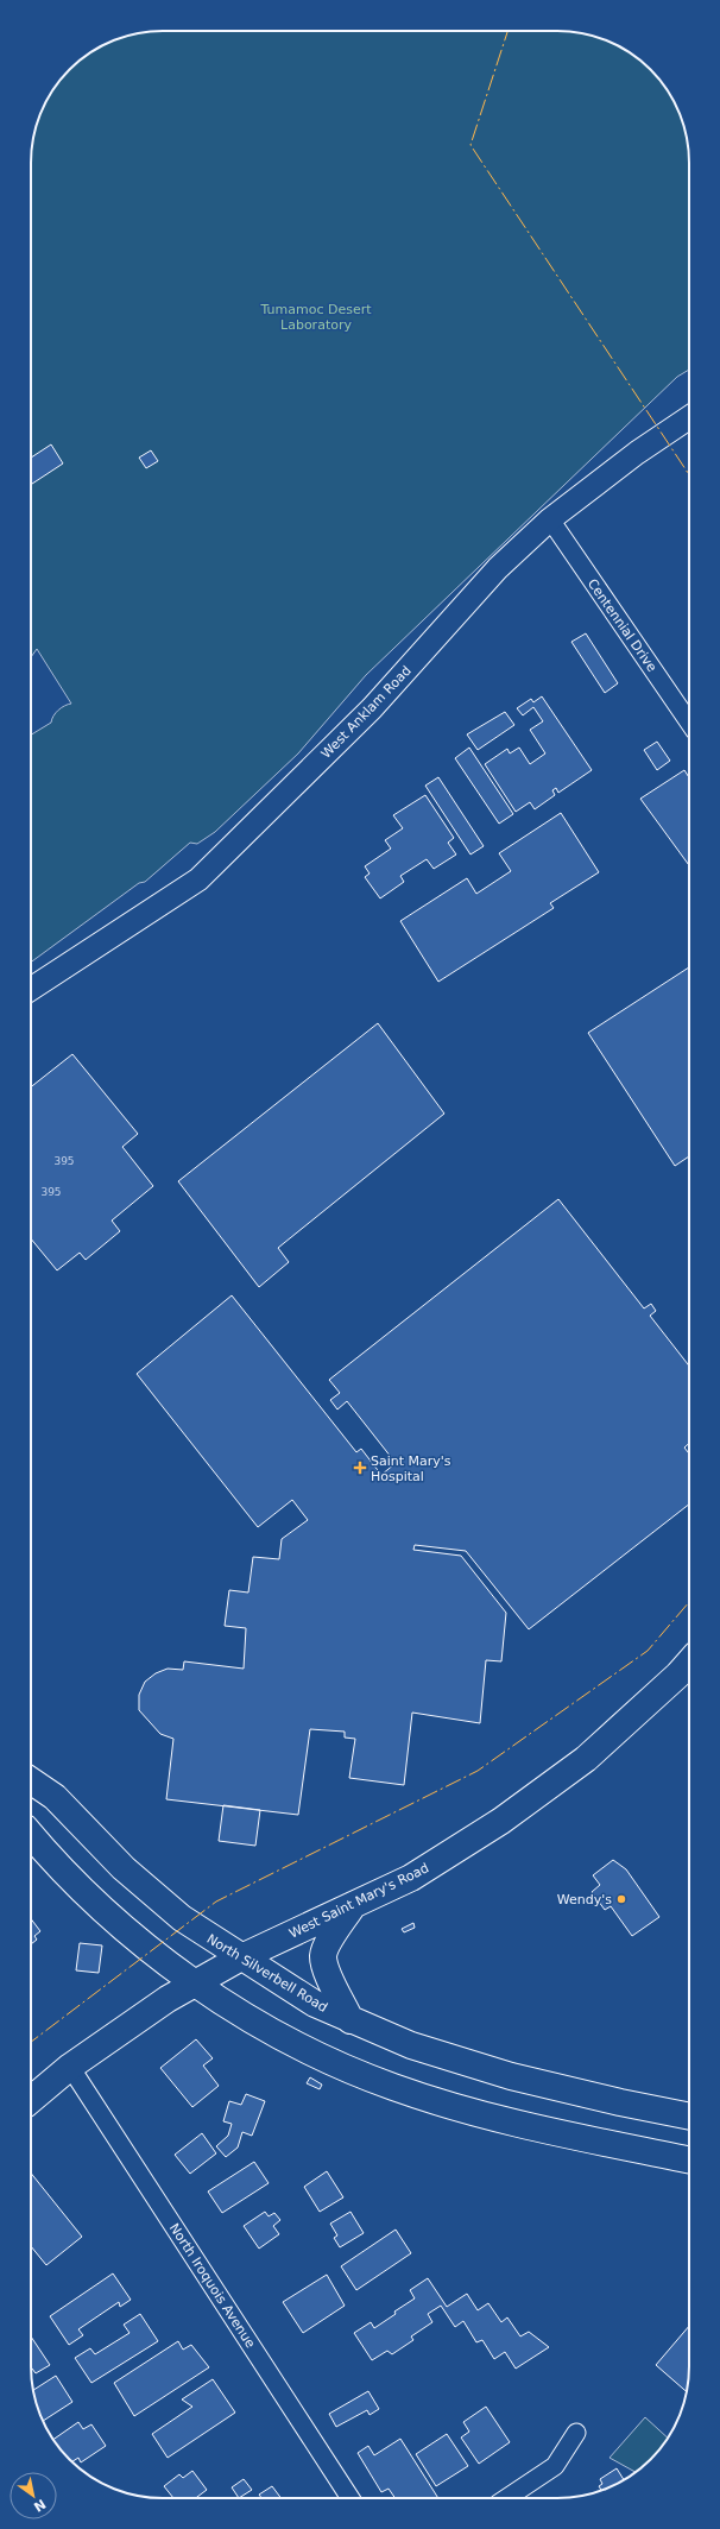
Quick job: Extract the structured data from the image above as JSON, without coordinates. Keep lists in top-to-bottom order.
{
  "streets": {
    "main road": ["West Saint Mary's Road", "North Silverbell Road"],
    "street": ["Centennial Drive", "West Anklam Road", "North Iroquois Avenue"]
  },
  "crossings": [
    ["Centennial Drive", "West Anklam Road"],
    ["West Saint Mary's Road", "North Silverbell Road"],
    ["West Saint Mary's Road", "North Iroquois Avenue"]
  ],
  "parks": ["Tumamoc Desert Laboratory"],
  "places": {
    "health": ["Saint Mary's Hospital"],
    "other": ["Wendy's"]
  },
  "house_numbers": ["395", "395"],
  "north": "bottom right"
}
